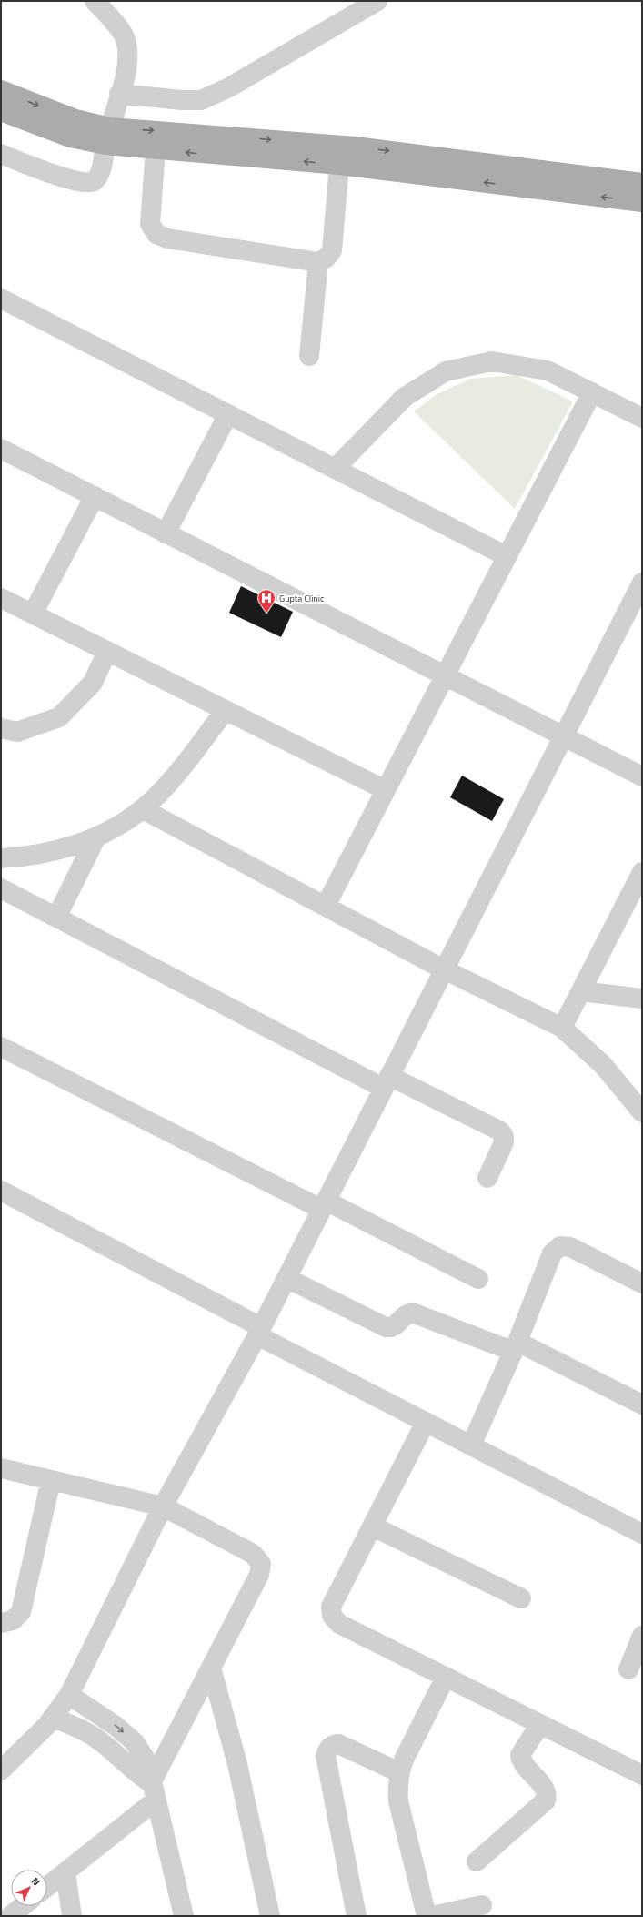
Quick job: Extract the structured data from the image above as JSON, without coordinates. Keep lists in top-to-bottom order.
{
  "places": {
    "hospital": ["Gupta Clinic"]
  },
  "north": "top right"
}
